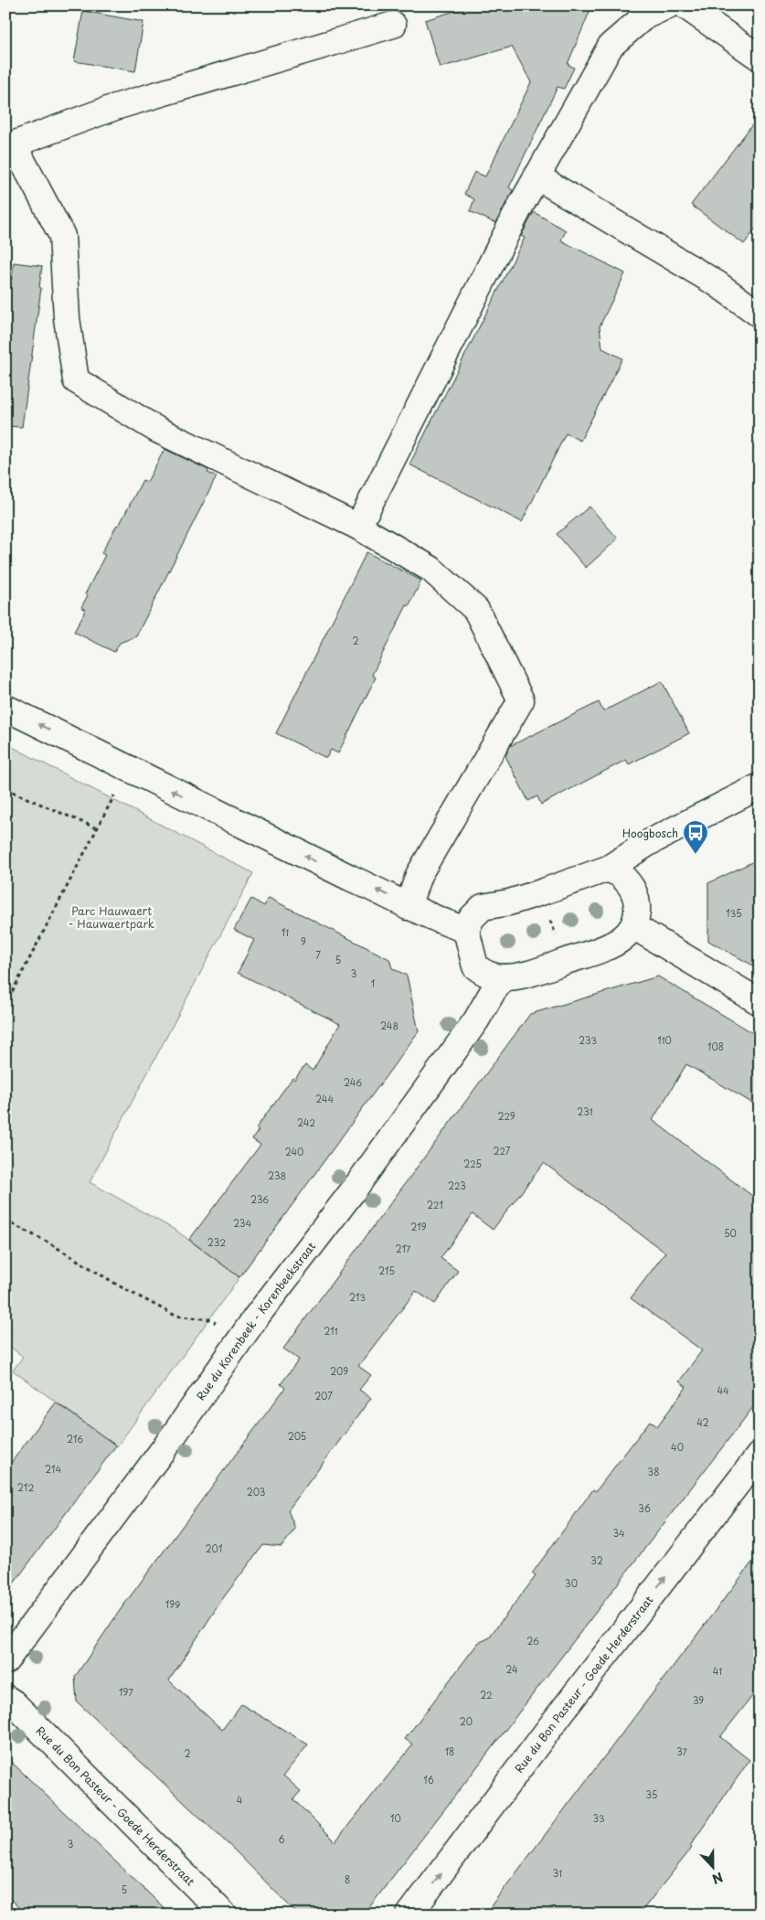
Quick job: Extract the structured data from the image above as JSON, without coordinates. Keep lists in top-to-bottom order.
{
  "streets": {
    "street": ["Rue du Korenbeek - Korenbeekstraat", "Rue du Bon Pasteur - Goede Herderstraat"]
  },
  "one_way": ["Rue du Bon Pasteur - Goede Herderstraat"],
  "parks": ["Parc Hauwaert - Hauwaertpark"],
  "places": {
    "bus stop": ["Hoogbosch"]
  },
  "house_numbers": [
    "2",
    "135",
    "11",
    "9",
    "7",
    "5",
    "3",
    "1",
    "248",
    "233",
    "110",
    "108",
    "246",
    "244",
    "231",
    "229",
    "242",
    "227",
    "240",
    "225",
    "238",
    "223",
    "236",
    "221",
    "234",
    "219",
    "50",
    "232",
    "217",
    "215",
    "213",
    "211",
    "209",
    "44",
    "207",
    "42",
    "205",
    "216",
    "40",
    "214",
    "38",
    "212",
    "203",
    "36",
    "34",
    "201",
    "32",
    "30",
    "199",
    "26",
    "24",
    "41",
    "197",
    "22",
    "39",
    "20",
    "18",
    "37",
    "2",
    "16",
    "35",
    "4",
    "10",
    "33",
    "6",
    "3",
    "31",
    "8",
    "5"
  ],
  "north": "bottom"
}
